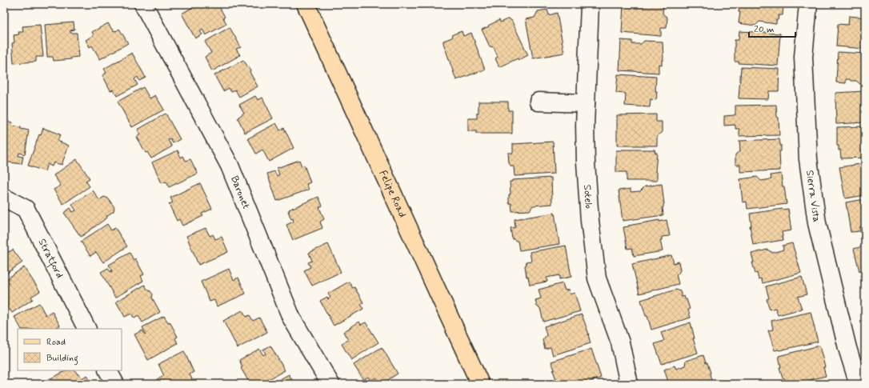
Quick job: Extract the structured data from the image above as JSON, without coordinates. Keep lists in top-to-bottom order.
{
  "streets": {
    "main road": ["Felipe Road"],
    "street": [
      "Baronet",
      "Sierra Vista",
      "Sotelo",
      "Stratford"
    ]
  },
  "legend": ["Road", "Building"],
  "scale_bar": "20 m"
}
